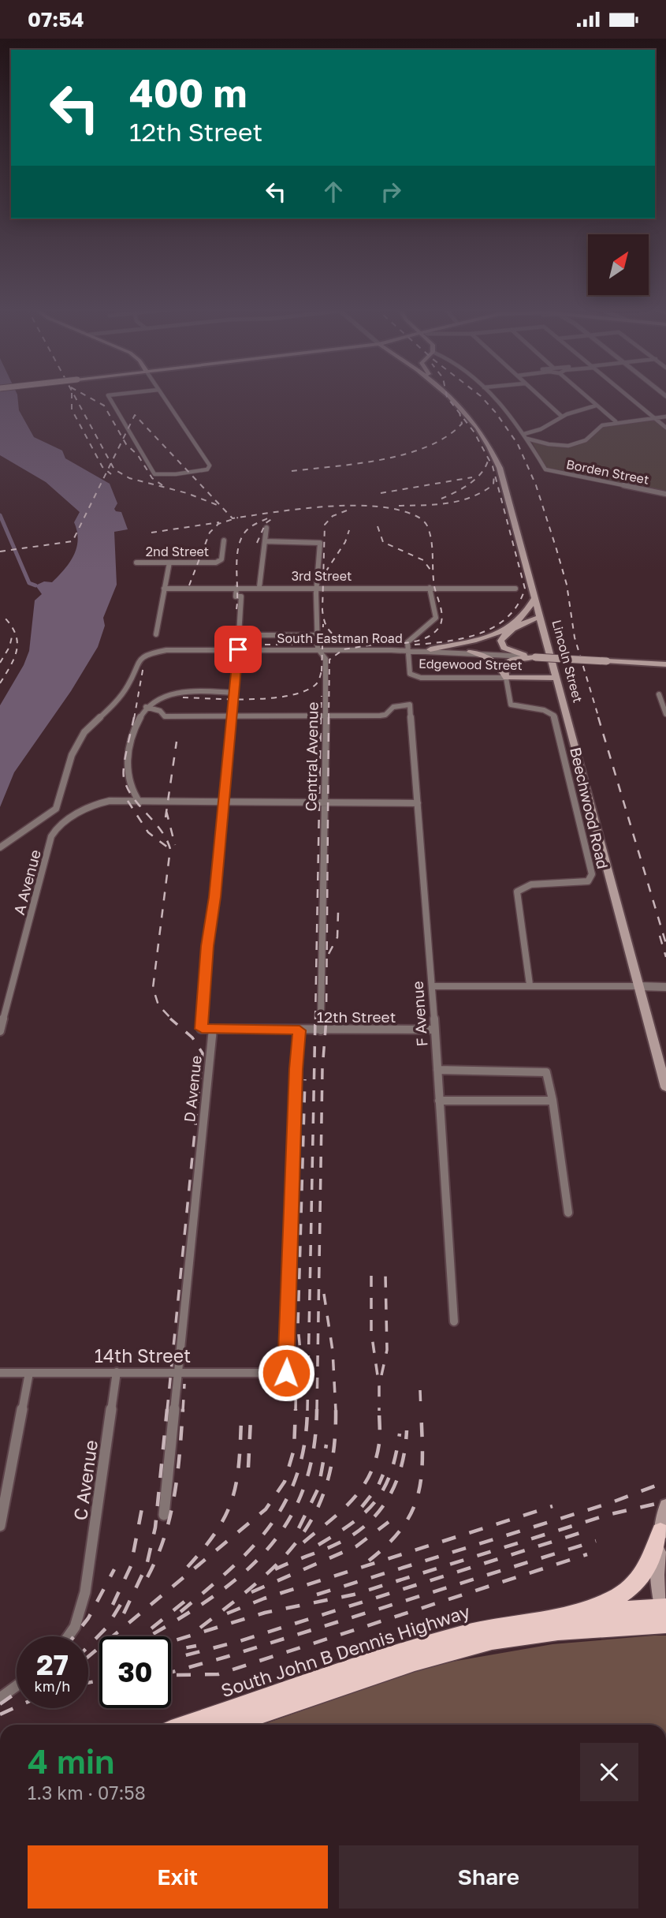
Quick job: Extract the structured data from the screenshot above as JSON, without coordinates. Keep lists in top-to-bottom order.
{
  "streets": {
    "highway": ["South John B Dennis Highway"],
    "main road": ["Lincoln Street", "Edgewood Street"],
    "street": [
      "Borden Street",
      "2nd Street",
      "3rd Street",
      "South Eastman Road",
      "Central Avenue",
      "Beechwood Road",
      "A Avenue",
      "F Avenue",
      "12th Street",
      "D Avenue",
      "14th Street",
      "C Avenue"
    ]
  },
  "crossings": [
    ["3rd Street", "Central Avenue"],
    ["South Eastman Road", "Edgewood Street"],
    ["South Eastman Road", "Central Avenue"],
    ["Lincoln Street", "Edgewood Street"],
    ["Edgewood Street", "Beechwood Road"],
    ["Central Avenue", "A Avenue"],
    ["Central Avenue", "F Avenue"],
    ["Central Avenue", "12th Street"],
    ["A Avenue", "F Avenue"],
    ["F Avenue", "12th Street"],
    ["12th Street", "D Avenue"],
    ["12th Street", "14th Street"],
    ["D Avenue", "14th Street"],
    ["14th Street", "C Avenue"]
  ],
  "north": "top right",
  "page": {
    "status": "07:54",
    "turn": ["400 m", "12th Street"],
    "speed": "27 km/h",
    "limit": "30",
    "heading": ["4 min", "1.3 km · 07:58"],
    "buttons": ["Exit", "Share"]
  }
}
